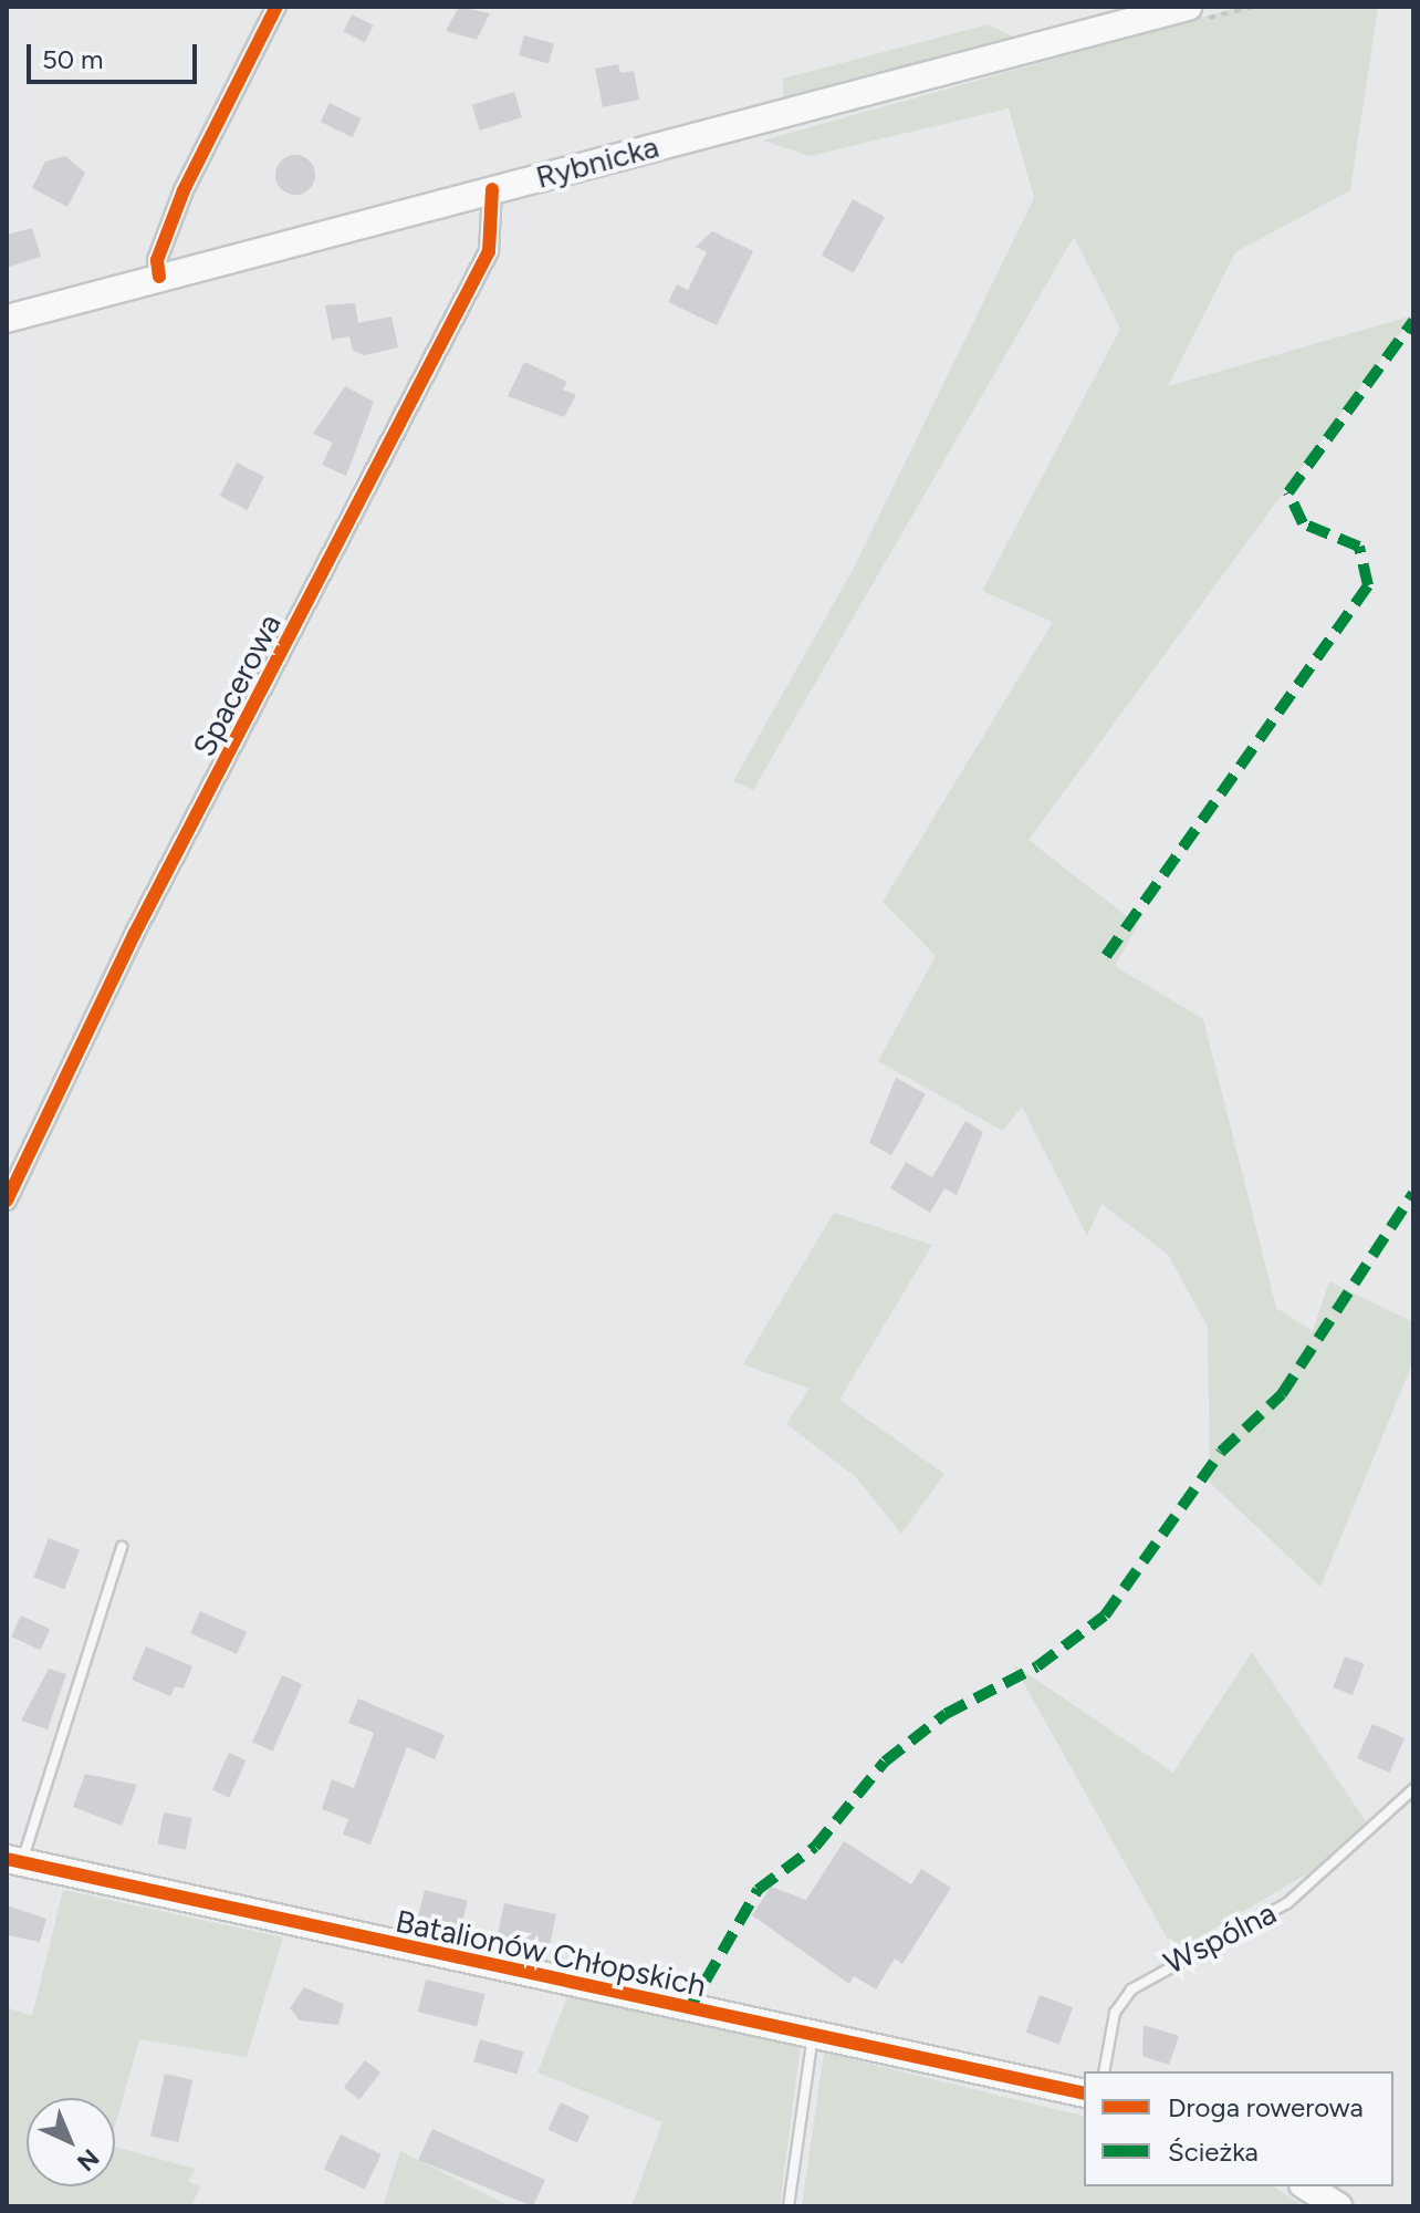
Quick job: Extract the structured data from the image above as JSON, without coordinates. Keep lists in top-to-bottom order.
{
  "streets": {
    "main road": ["Rybnicka", "Batalionów Chłopskich"],
    "street": ["Spacerowa"],
    "lane": ["Wspólna"]
  },
  "crossings": [
    ["Rybnicka", "Spacerowa"]
  ],
  "legend": ["Droga rowerowa", "Ścieżka"],
  "scale_bar": "50 m",
  "north": "bottom right"
}
